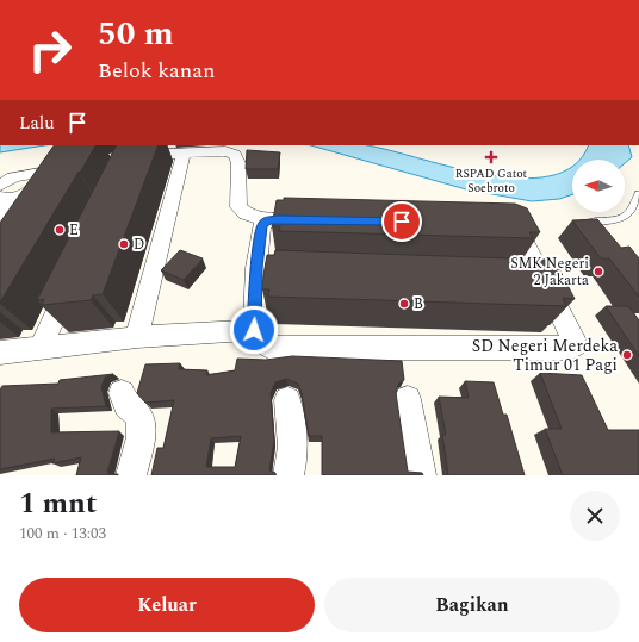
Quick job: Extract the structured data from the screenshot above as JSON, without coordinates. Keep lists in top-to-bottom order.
{
  "places": {
    "health": ["RSPAD Gatot Soebroto"],
    "other": [
      "E",
      "D",
      "SMK Negeri 2 Jakarta",
      "B",
      "SD Negeri Merdeka Timur 01 Pagi"
    ]
  },
  "north": "left",
  "page": {
    "turn": ["50 m", "Belok kanan"],
    "then": "Lalu",
    "heading": ["1 mnt", "100 m · 13:03"],
    "buttons": ["Keluar", "Bagikan"]
  }
}
